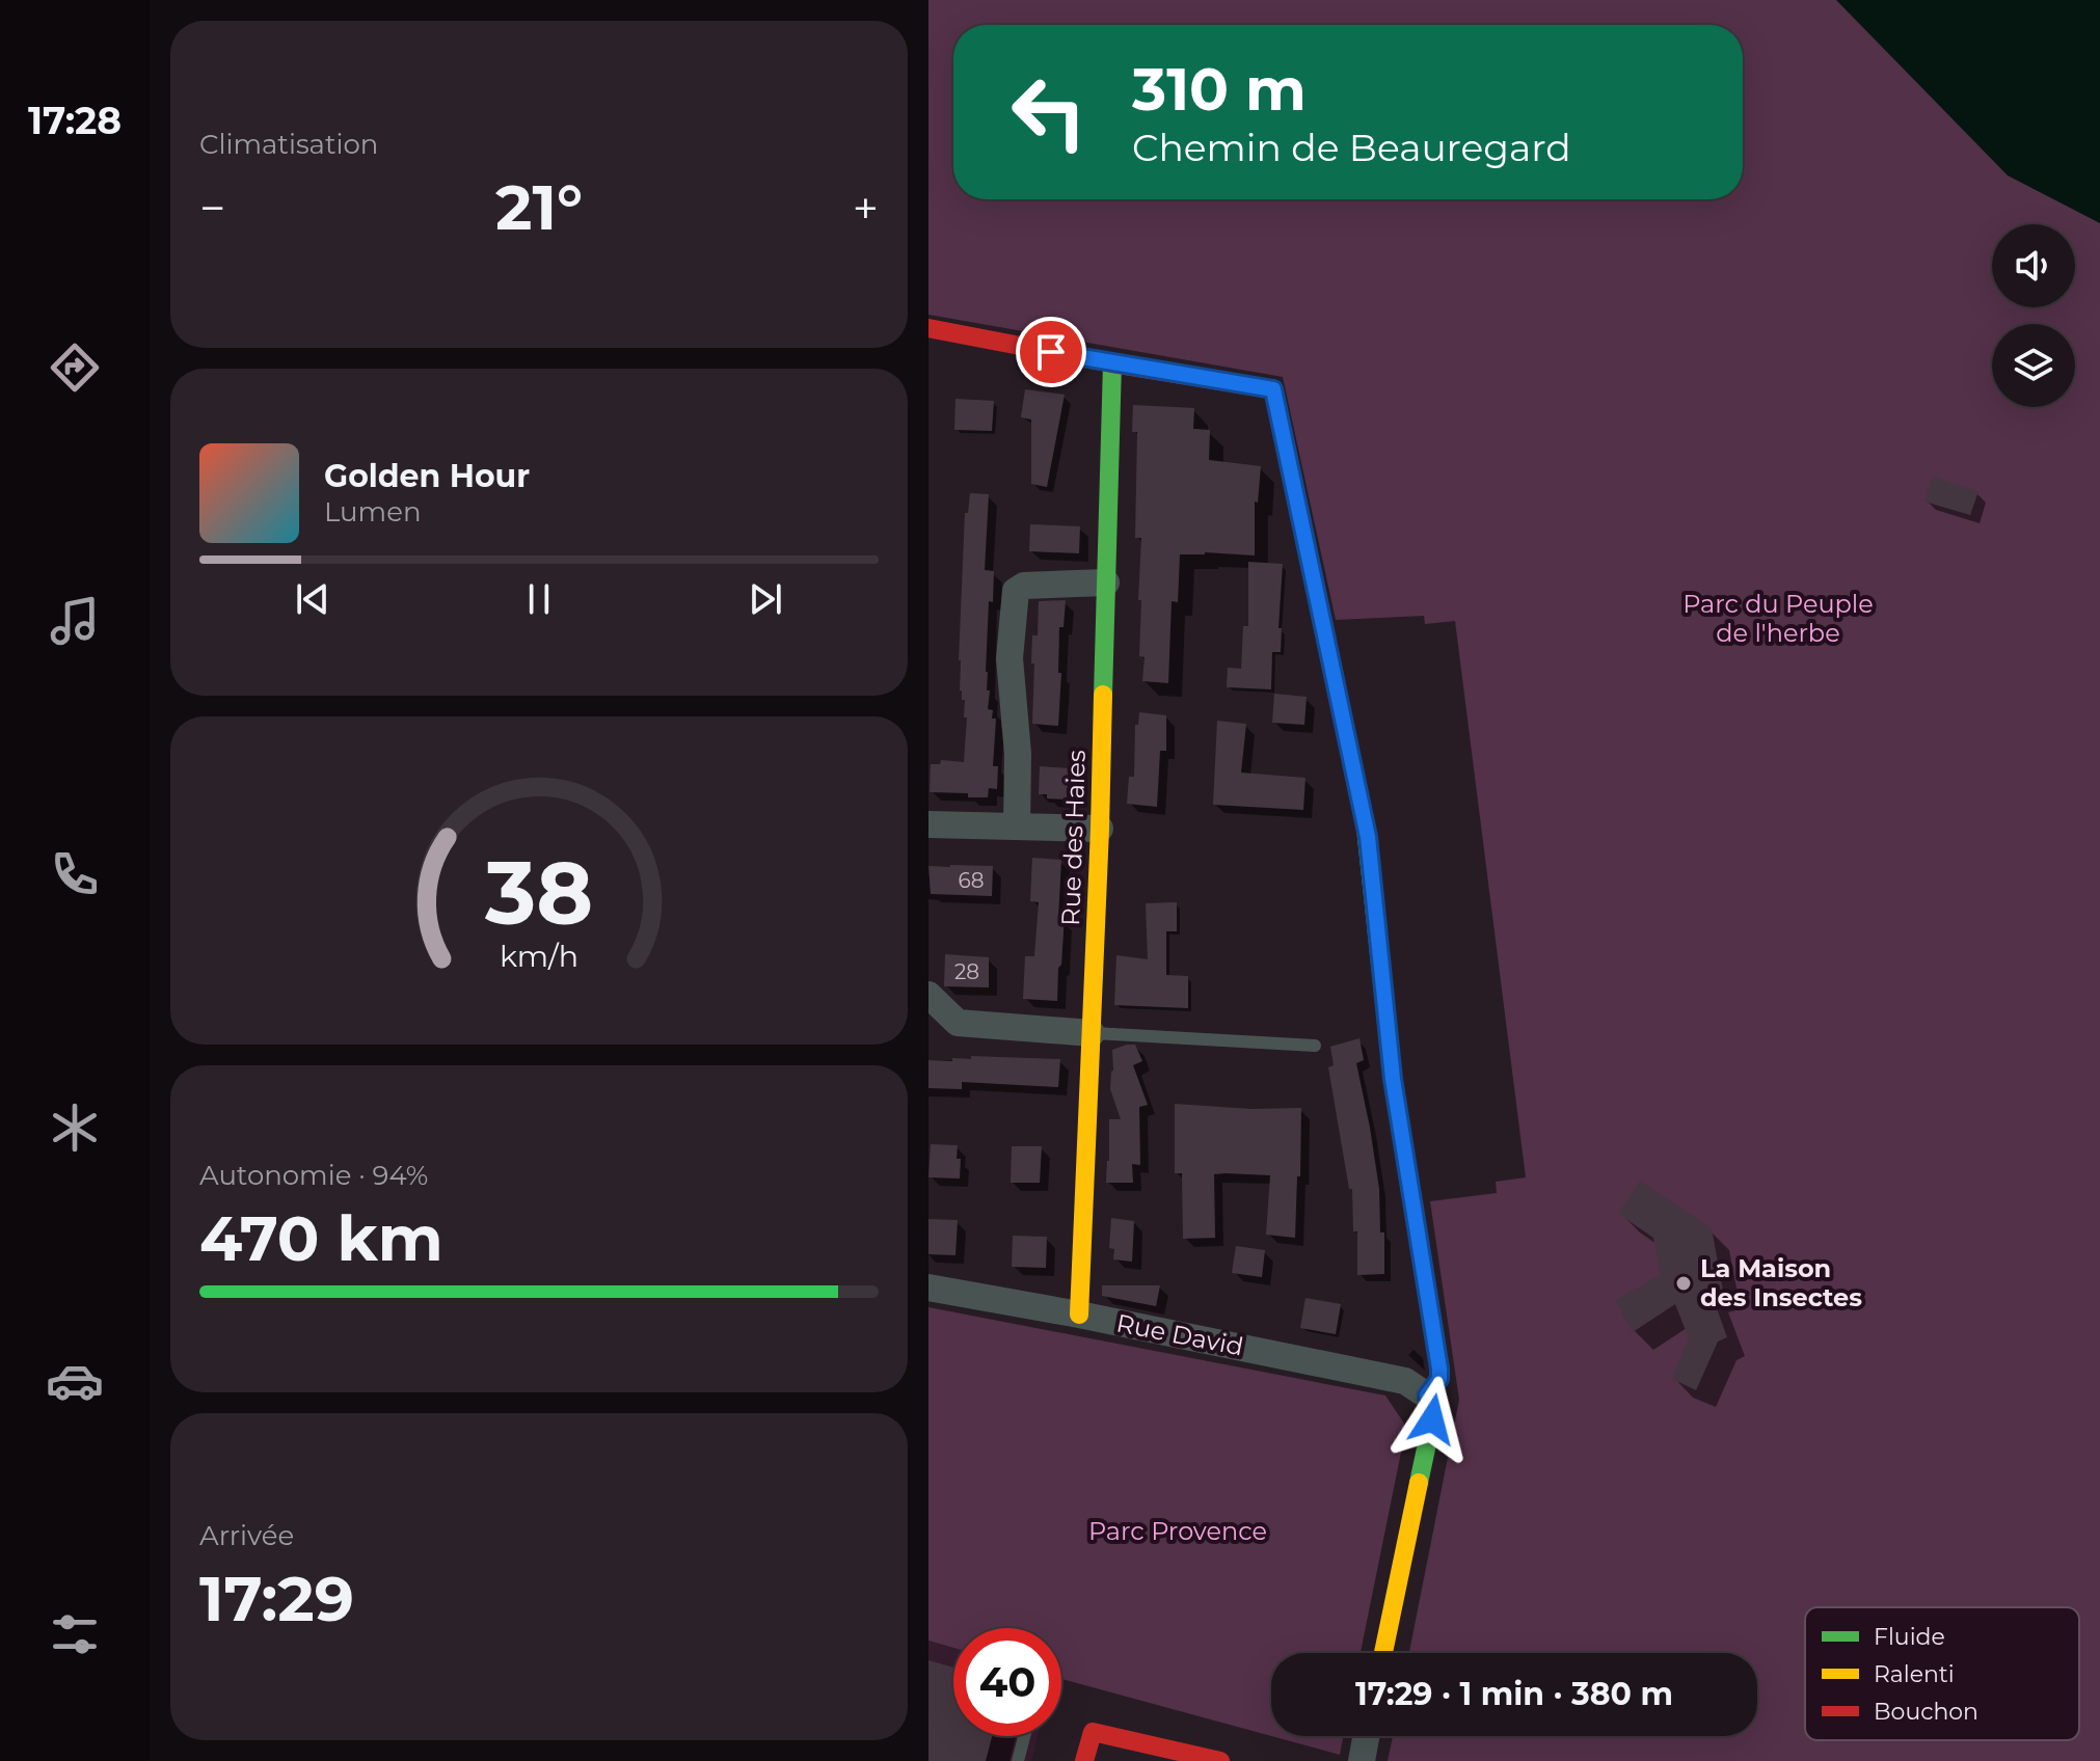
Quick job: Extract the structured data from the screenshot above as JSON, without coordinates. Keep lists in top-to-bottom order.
{
  "streets": {
    "street": ["Rue des Haies", "Rue David"]
  },
  "crossings": [
    ["Rue des Haies", "Rue David"]
  ],
  "parks": ["Parc du Peuple de l'herbe", "Parc Provence"],
  "places": ["La Maison des Insectes"],
  "house_numbers": ["68", "28"],
  "legend": ["Fluide", "Ralenti", "Bouchon"],
  "page": {
    "tabs": "17:28",
    "tile": [
      "Climatisation",
      ["Autonomie · 94%", "470 km"],
      ["Arrivée", "17:29"]
    ],
    "turn": ["310 m", "Chemin de Beauregard"],
    "heat": ["−", "21°", "+"],
    "song": ["Golden Hour", "Lumen"],
    "limit": "40",
    "trip": "17:29 · 1 min · 380 m",
    "gauge": ["38", "km/h"]
  }
}
